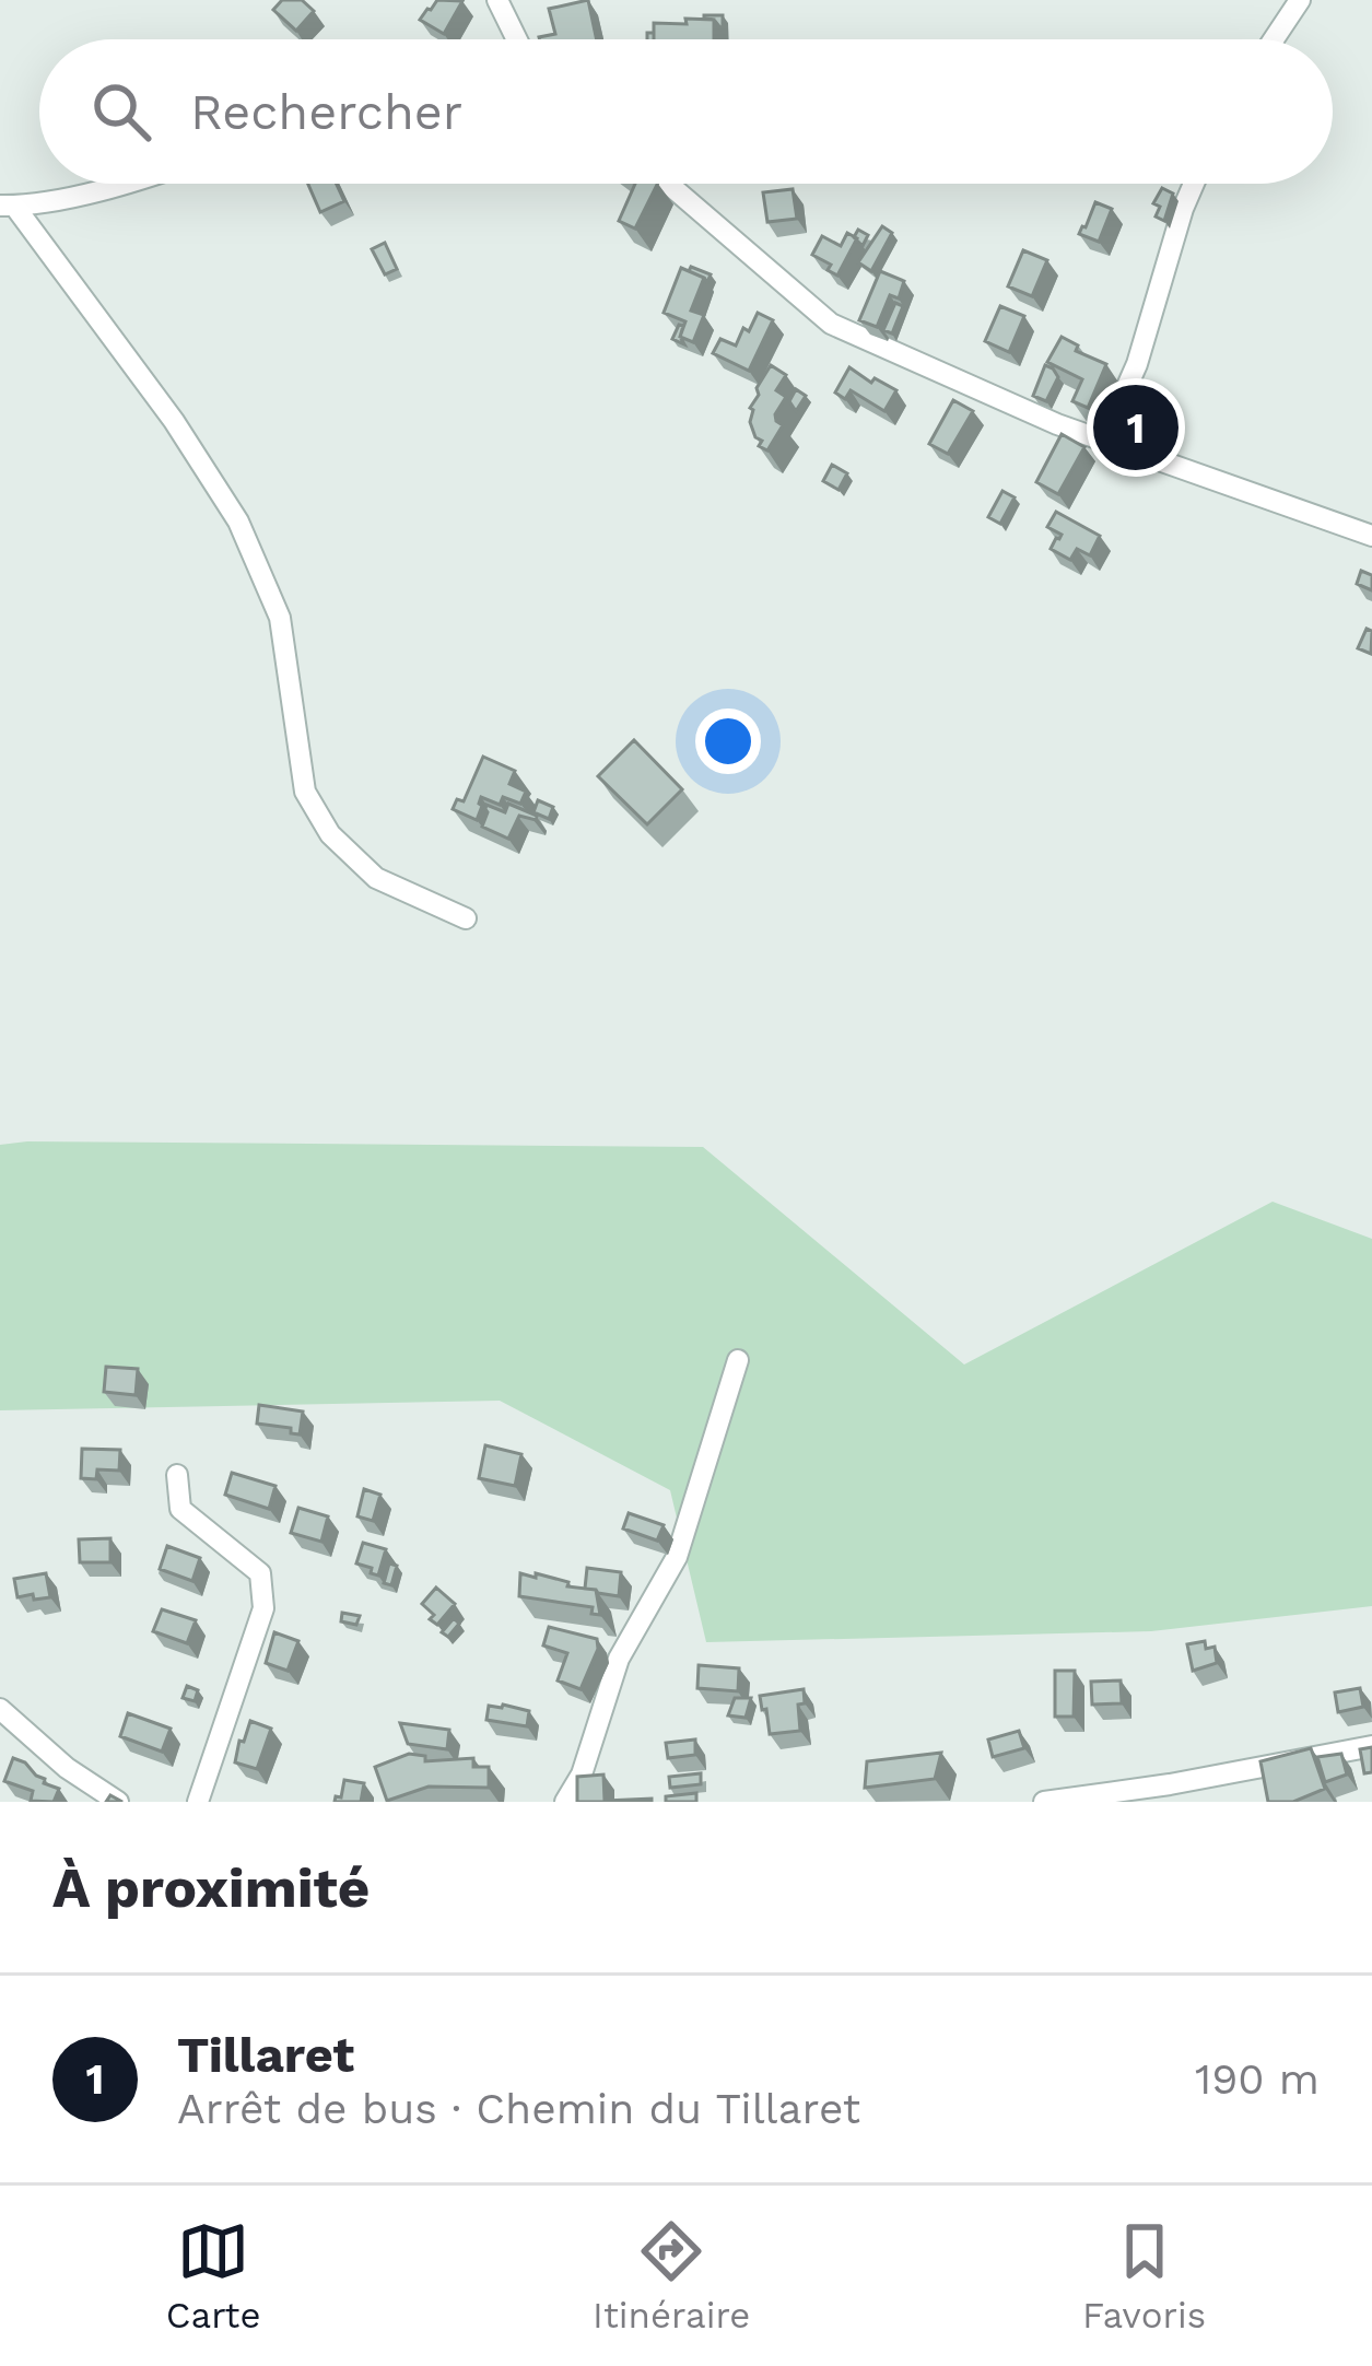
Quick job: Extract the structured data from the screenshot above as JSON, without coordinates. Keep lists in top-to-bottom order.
{
  "page": {
    "search": "Rechercher",
    "pins": "1",
    "heading": "À proximité",
    "list": [
      {
        "mark": "1",
        "name": "Tillaret",
        "note": "Arrêt de bus · Chemin du Tillaret",
        "value": "190 m"
      }
    ],
    "nav": ["Carte", "Itinéraire", "Favoris"]
  }
}
